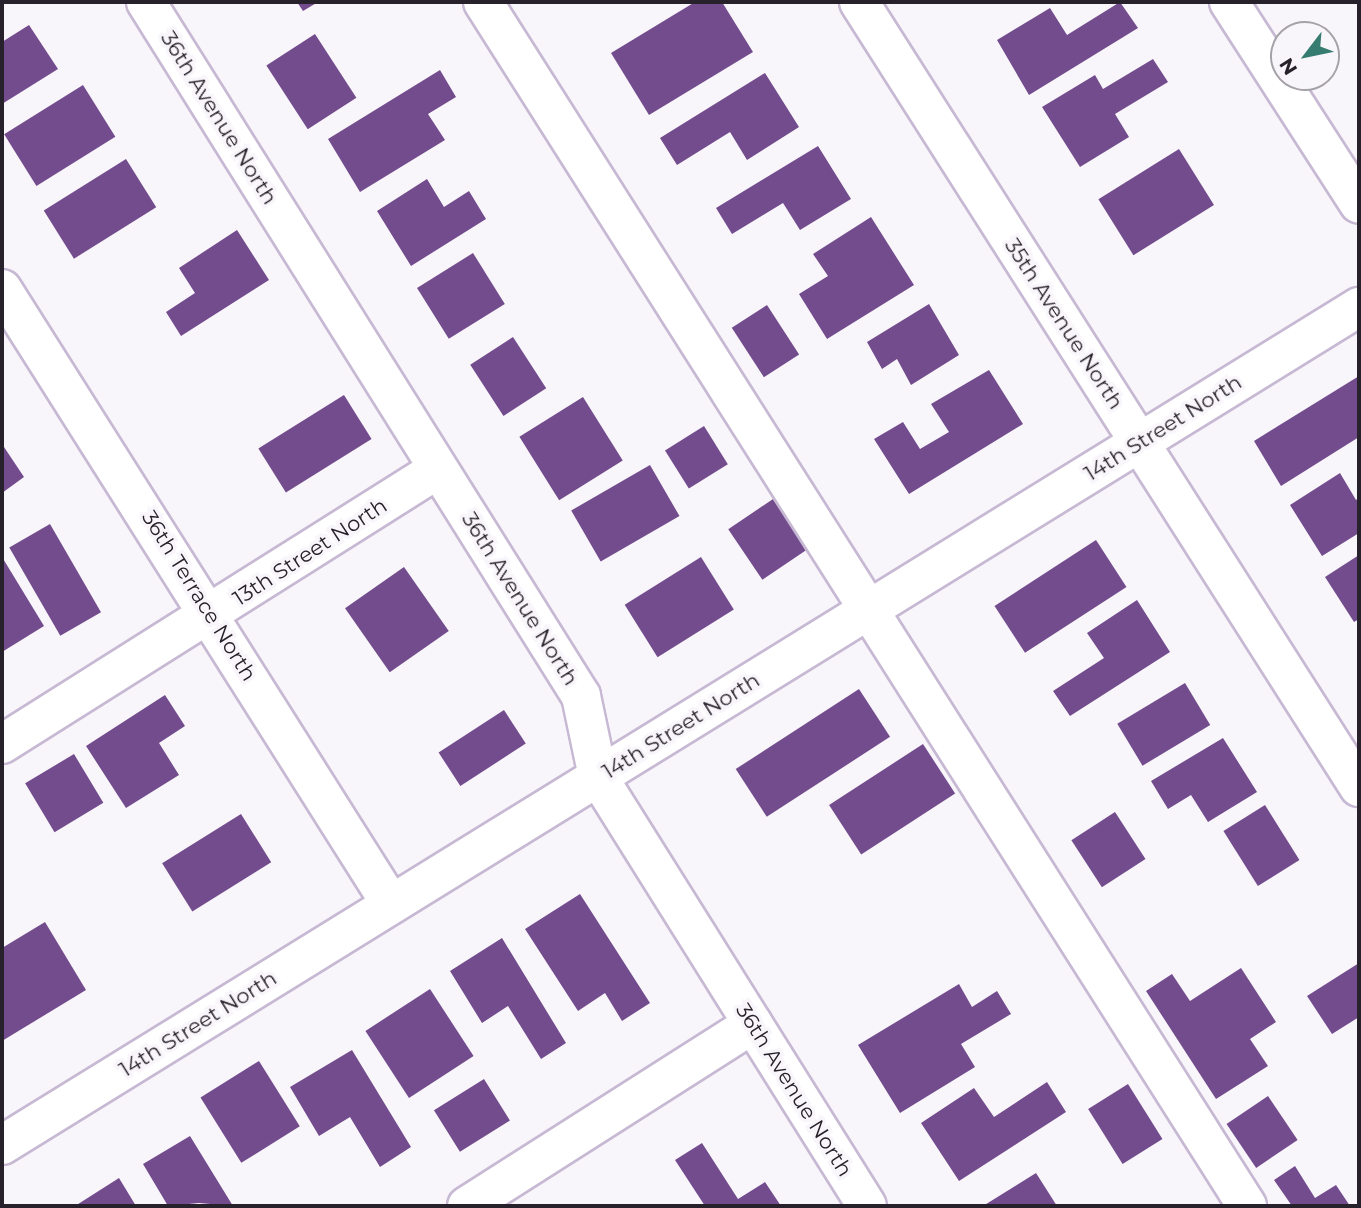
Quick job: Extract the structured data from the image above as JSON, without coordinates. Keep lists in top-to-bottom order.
{
  "streets": {
    "street": [
      "36th Avenue North",
      "35th Avenue North",
      "14th Street North",
      "13th Street North",
      "36th Terrace North"
    ]
  },
  "crossings": [
    ["36th Avenue North", "14th Street North"],
    ["36th Avenue North", "13th Street North"],
    ["35th Avenue North", "14th Street North"],
    ["14th Street North", "36th Terrace North"],
    ["13th Street North", "36th Terrace North"]
  ],
  "north": "bottom left"
}
